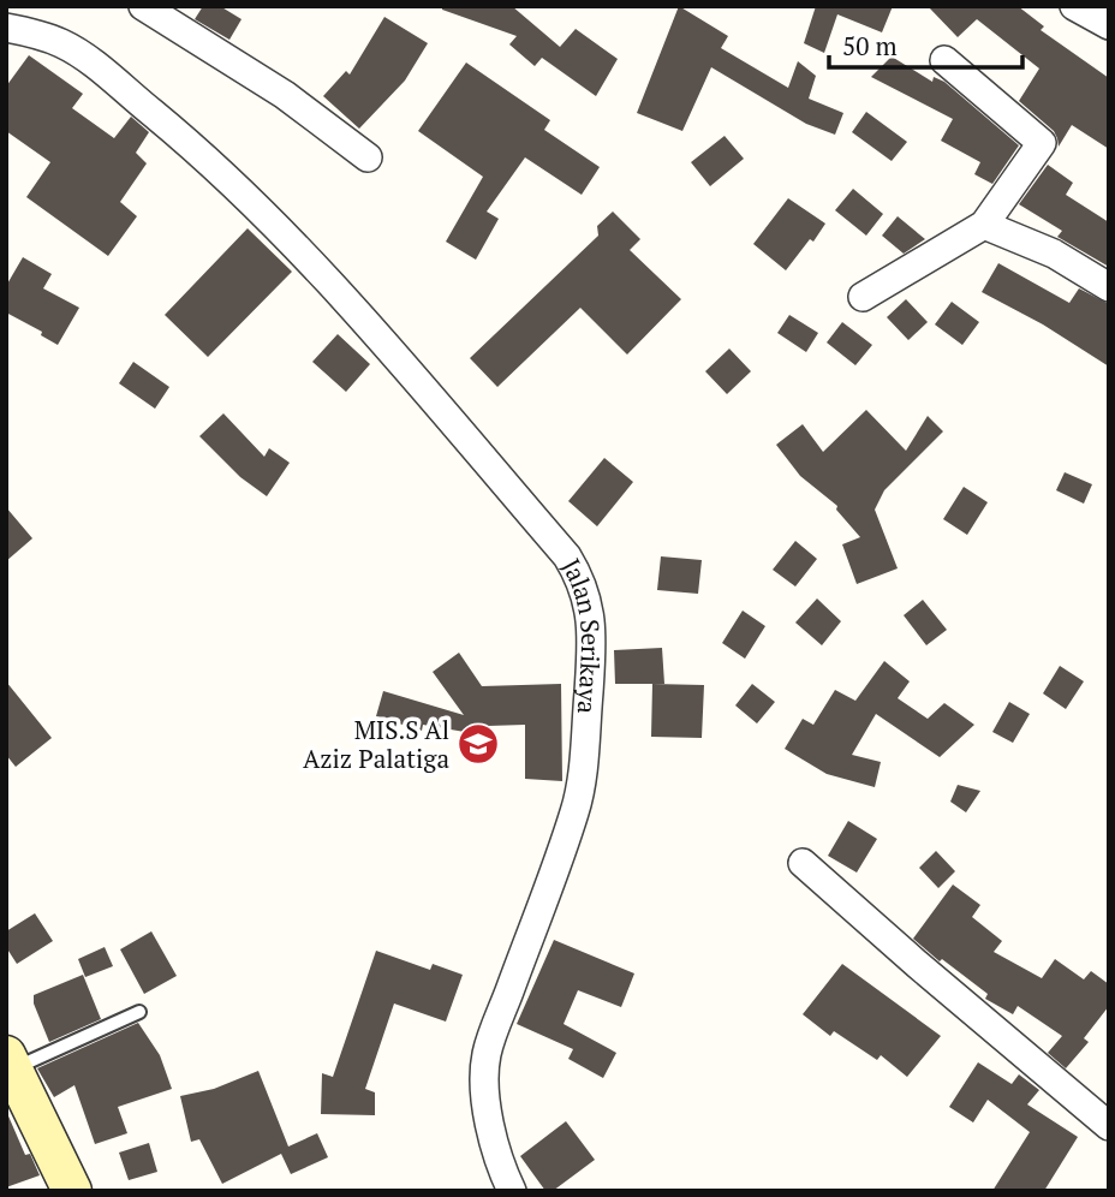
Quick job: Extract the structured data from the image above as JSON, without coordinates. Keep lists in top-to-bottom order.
{
  "streets": {
    "street": ["Jalan Serikaya"]
  },
  "places": {
    "school or university": ["MIS.S Al Aziz Palatiga"]
  },
  "scale_bar": "50 m"
}
